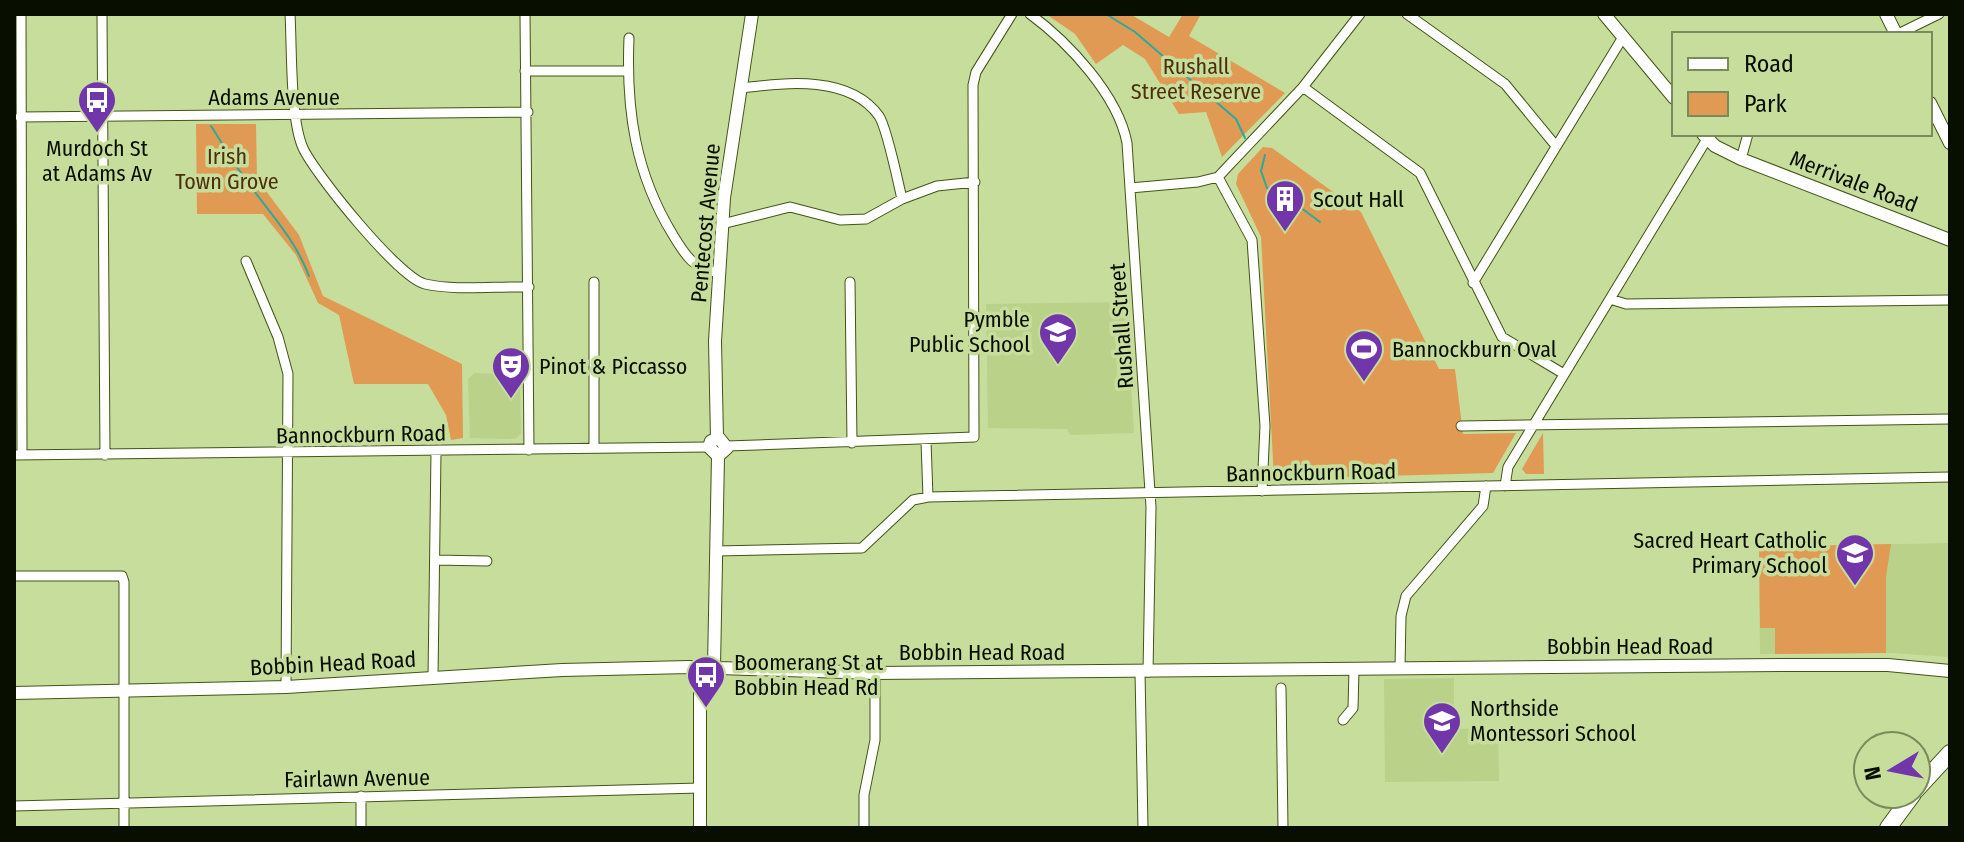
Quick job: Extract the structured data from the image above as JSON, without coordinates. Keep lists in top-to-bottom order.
{
  "streets": {
    "main road": ["Merrivale Road", "Pentecost Avenue", "Bobbin Head Road"],
    "street": [
      "Adams Avenue",
      "Rushall Street",
      "Bannockburn Road",
      "Fairlawn Avenue"
    ]
  },
  "crossings": [
    ["Pentecost Avenue", "Bannockburn Road"],
    ["Pentecost Avenue", "Bobbin Head Road"],
    ["Pentecost Avenue", "Fairlawn Avenue"],
    ["Rushall Street", "Bannockburn Road"],
    ["Rushall Street", "Bobbin Head Road"]
  ],
  "parks": ["Rushall Street Reserve", "Irish Town Grove"],
  "places": {
    "bus stop": ["Murdoch St at Adams Av", "Boomerang St at Bobbin Head Rd"],
    "building": ["Scout Hall"],
    "school or university": ["Pymble Public School", "Sacred Heart Catholic Primary School", "Northside Montessori School"],
    "sports": ["Bannockburn Oval"],
    "theatre": ["Pinot & Piccasso"]
  },
  "legend": ["Road", "Park"],
  "north": "left"
}
